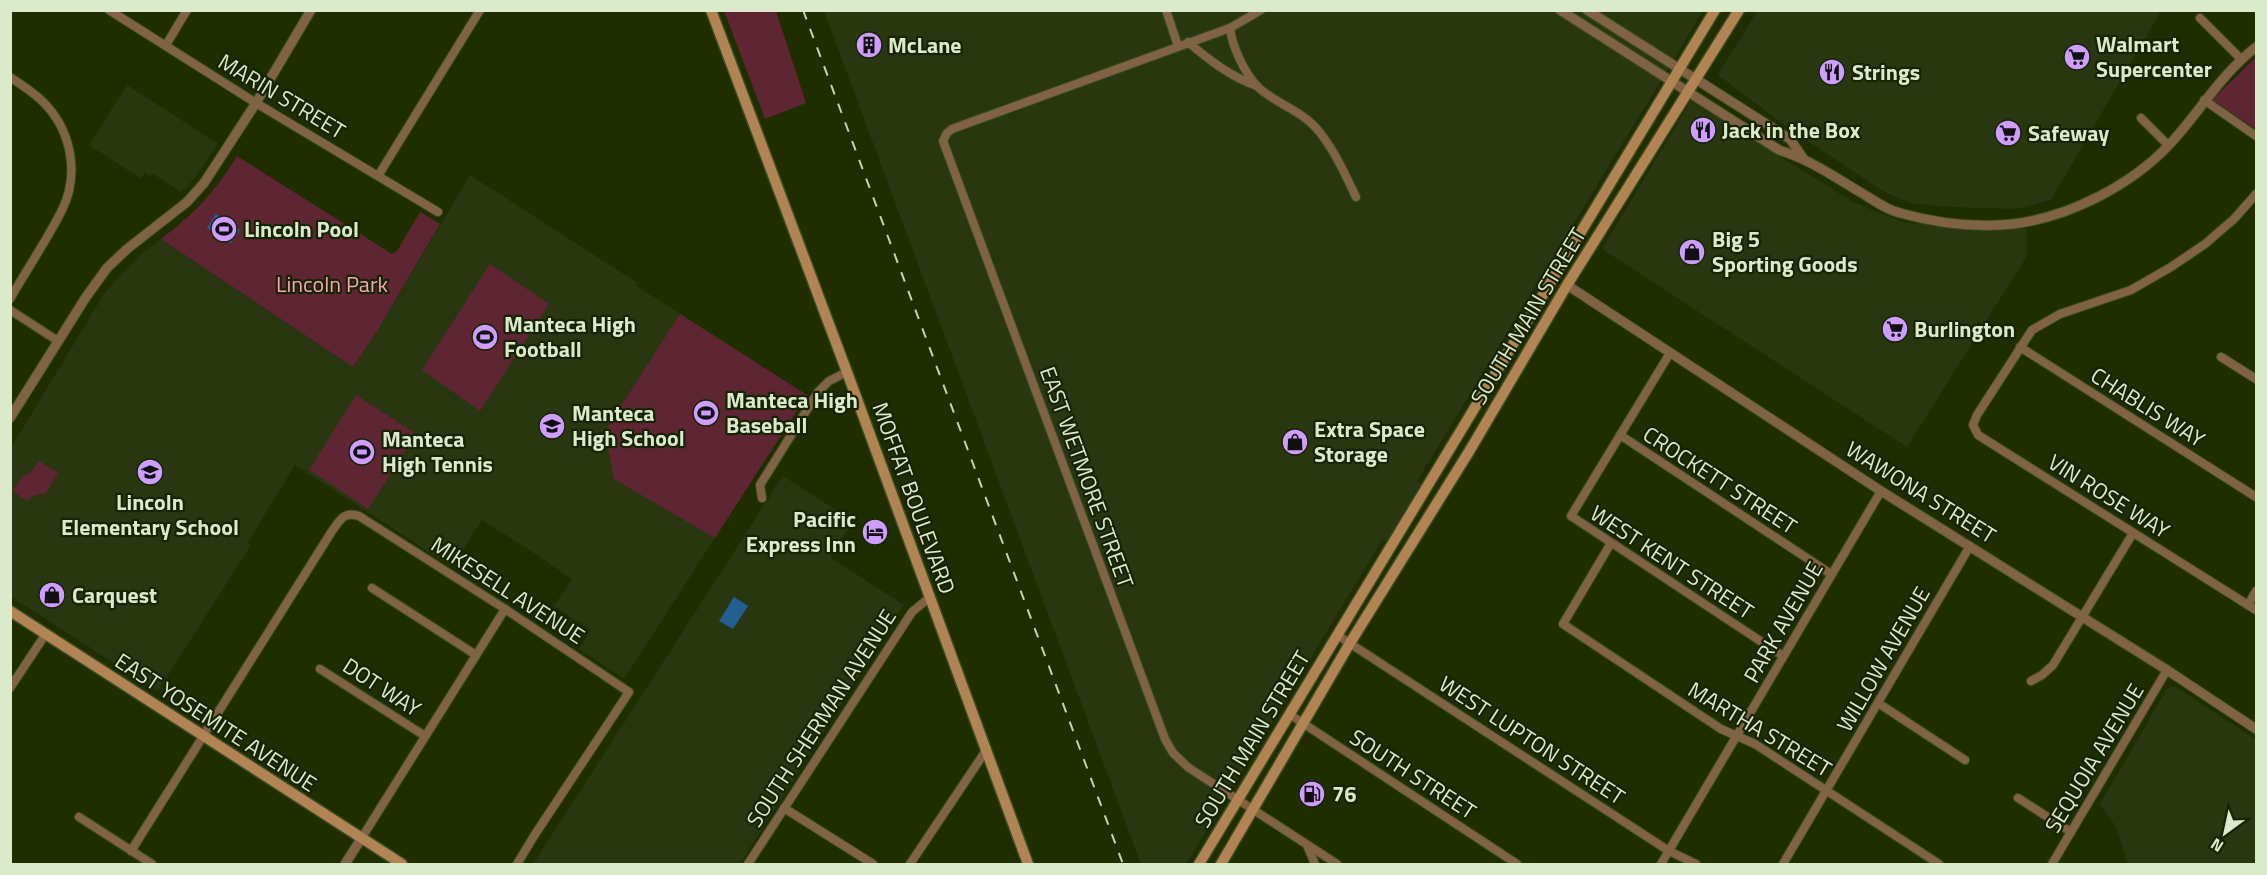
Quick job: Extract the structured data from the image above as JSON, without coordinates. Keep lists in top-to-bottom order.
{
  "streets": {
    "main road": ["SOUTH MAIN STREET", "MOFFAT BOULEVARD", "EAST YOSEMITE AVENUE"],
    "street": [
      "MARIN STREET",
      "CHABLIS WAY",
      "EAST WETMORE STREET",
      "CROCKETT STREET",
      "WAWONA STREET",
      "VIN ROSE WAY",
      "WEST KENT STREET",
      "MIKESELL AVENUE",
      "PARK AVENUE",
      "WILLOW AVENUE",
      "DOT WAY",
      "SOUTH SHERMAN AVENUE",
      "MARTHA STREET",
      "WEST LUPTON STREET",
      "SEQUOIA AVENUE",
      "SOUTH STREET"
    ]
  },
  "crossings": [
    ["SOUTH MAIN STREET", "EAST WETMORE STREET"],
    ["SOUTH MAIN STREET", "WAWONA STREET"],
    ["SOUTH MAIN STREET", "WEST LUPTON STREET"],
    ["SOUTH MAIN STREET", "SOUTH STREET"],
    ["CHABLIS WAY", "VIN ROSE WAY"],
    ["CROCKETT STREET", "WEST KENT STREET"],
    ["CROCKETT STREET", "PARK AVENUE"],
    ["WAWONA STREET", "PARK AVENUE"],
    ["WAWONA STREET", "WILLOW AVENUE"],
    ["WAWONA STREET", "SEQUOIA AVENUE"],
    ["MOFFAT BOULEVARD", "SOUTH SHERMAN AVENUE"],
    ["WEST KENT STREET", "PARK AVENUE"],
    ["WEST KENT STREET", "MARTHA STREET"],
    ["MIKESELL AVENUE", "EAST YOSEMITE AVENUE"],
    ["PARK AVENUE", "MARTHA STREET"],
    ["PARK AVENUE", "WEST LUPTON STREET"],
    ["WILLOW AVENUE", "MARTHA STREET"]
  ],
  "parks": ["Lincoln Park"],
  "places": {
    "building": ["McLane"],
    "supermarket": ["Walmart Supercenter", "Safeway", "Burlington"],
    "restaurant": ["Strings", "Jack in the Box"],
    "sports": [
      "Lincoln Pool",
      "Manteca High Football",
      "Manteca High Baseball",
      "Manteca High Tennis"
    ],
    "shop": ["Big 5 Sporting Goods", "Extra Space Storage", "Carquest"],
    "school or university": ["Manteca High School", "Lincoln Elementary School"],
    "hotel": ["Pacific Express Inn"],
    "fuel station": ["76"]
  },
  "north": "bottom left"
}
